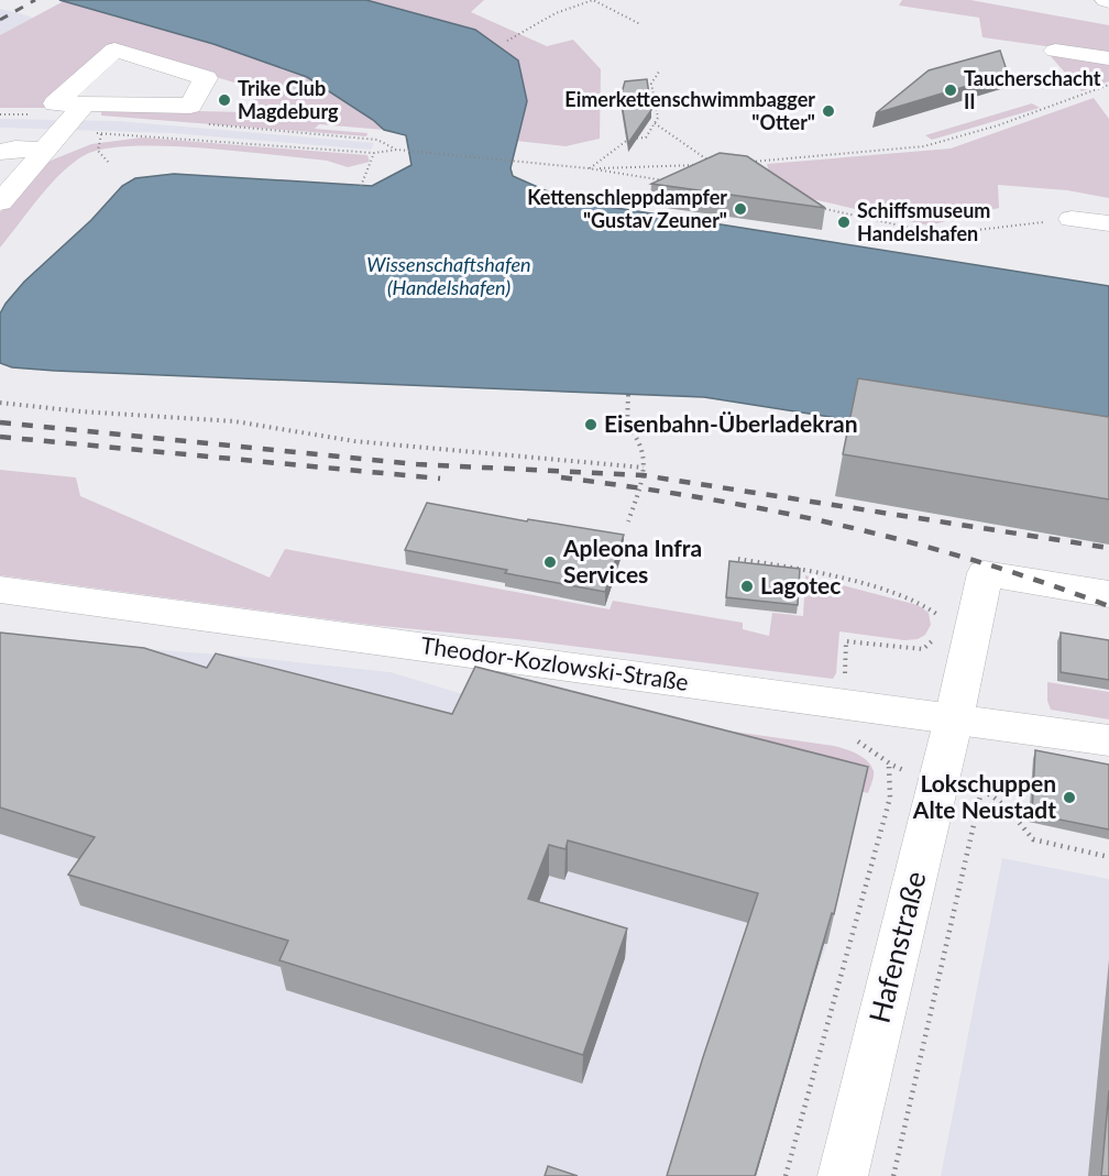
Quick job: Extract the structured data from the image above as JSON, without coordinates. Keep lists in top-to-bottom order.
{
  "streets": {
    "main road": ["Theodor-Kozlowski-Straße", "Hafenstraße"]
  },
  "crossings": [
    ["Theodor-Kozlowski-Straße", "Hafenstraße"]
  ],
  "water": ["Wissenschaftshafen (Handelshafen)"],
  "places": [
    "Taucherschacht II",
    "Trike Club Magdeburg",
    "Eimerkettenschwimmbagger \"Otter\"",
    "Kettenschleppdampfer \"Gustav Zeuner\"",
    "Schiffsmuseum Handelshafen",
    "Eisenbahn-Überladekran",
    "Apleona Infra Services",
    "Lagotec",
    "Lokschuppen Alte Neustadt"
  ]
}
